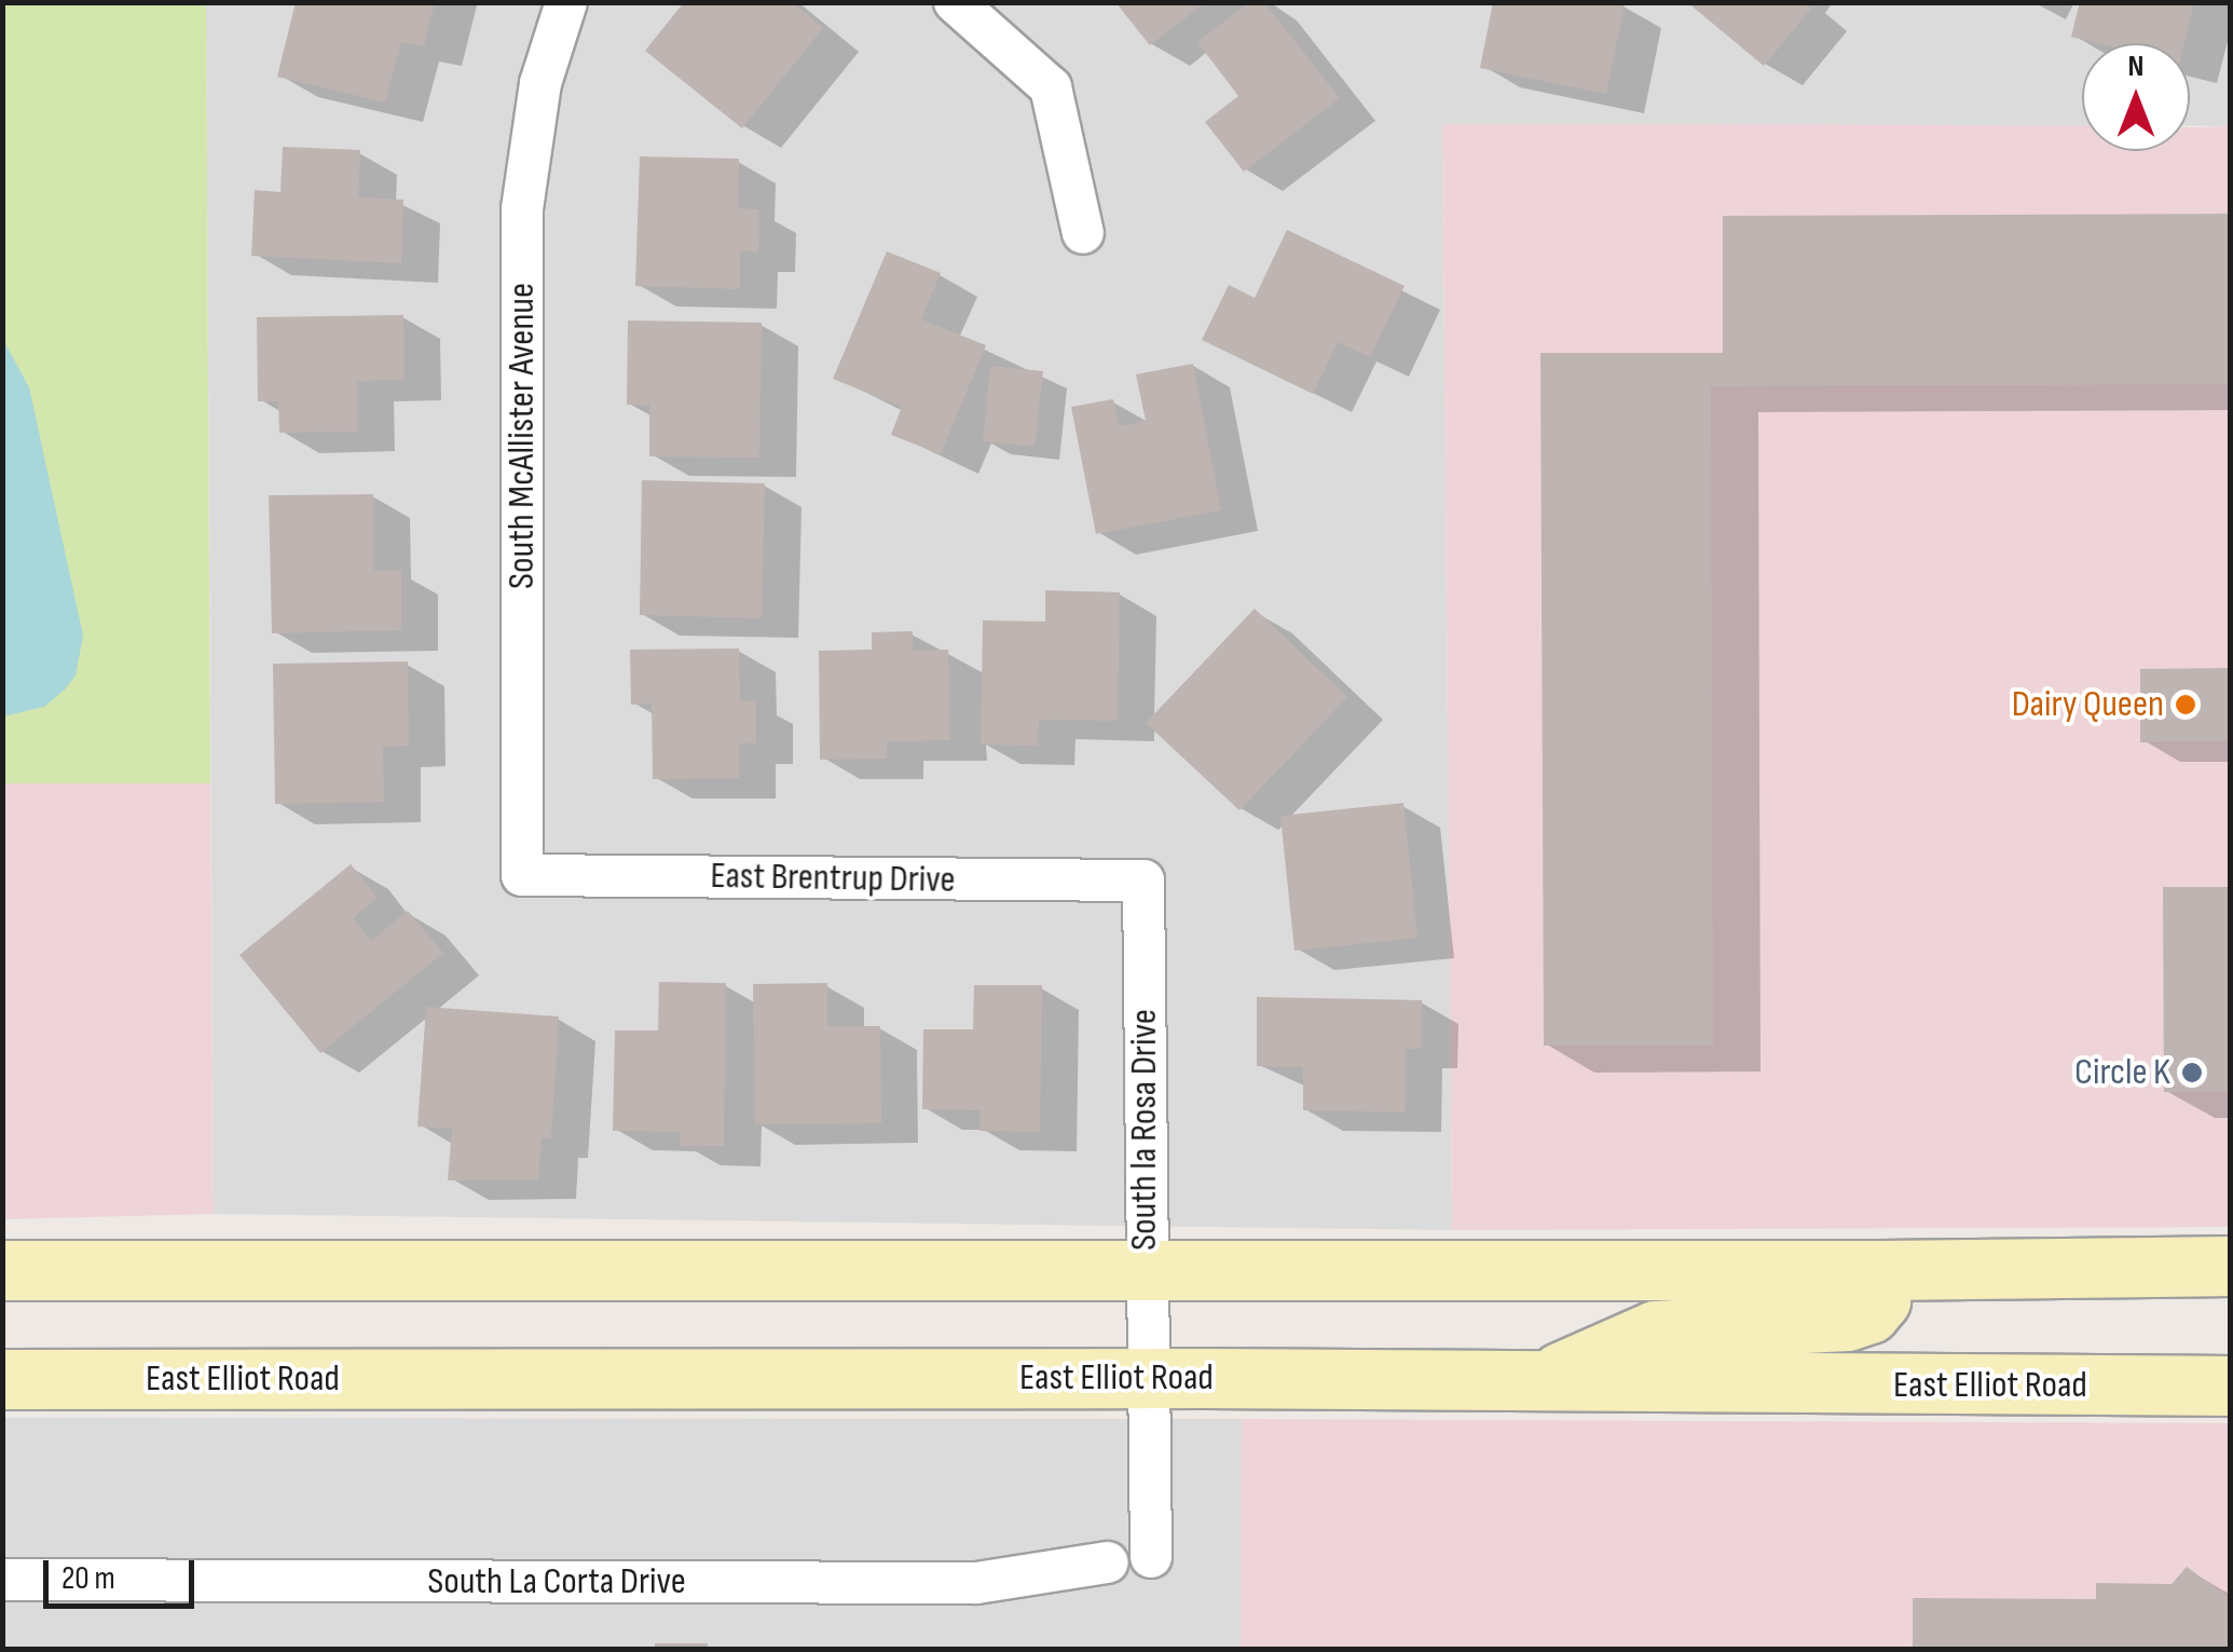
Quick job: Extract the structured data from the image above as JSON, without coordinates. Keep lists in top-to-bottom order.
{
  "streets": {
    "main road": ["East Elliot Road"],
    "street": [
      "South McAllister Avenue",
      "East Brentrup Drive",
      "South la Rosa Drive",
      "South La Corta Drive"
    ]
  },
  "crossings": [
    ["South McAllister Avenue", "East Brentrup Drive"],
    ["East Brentrup Drive", "South la Rosa Drive"],
    ["South la Rosa Drive", "East Elliot Road"]
  ],
  "places": ["Dairy Queen", "Circle K"],
  "scale_bar": "20 m",
  "north": "top"
}
